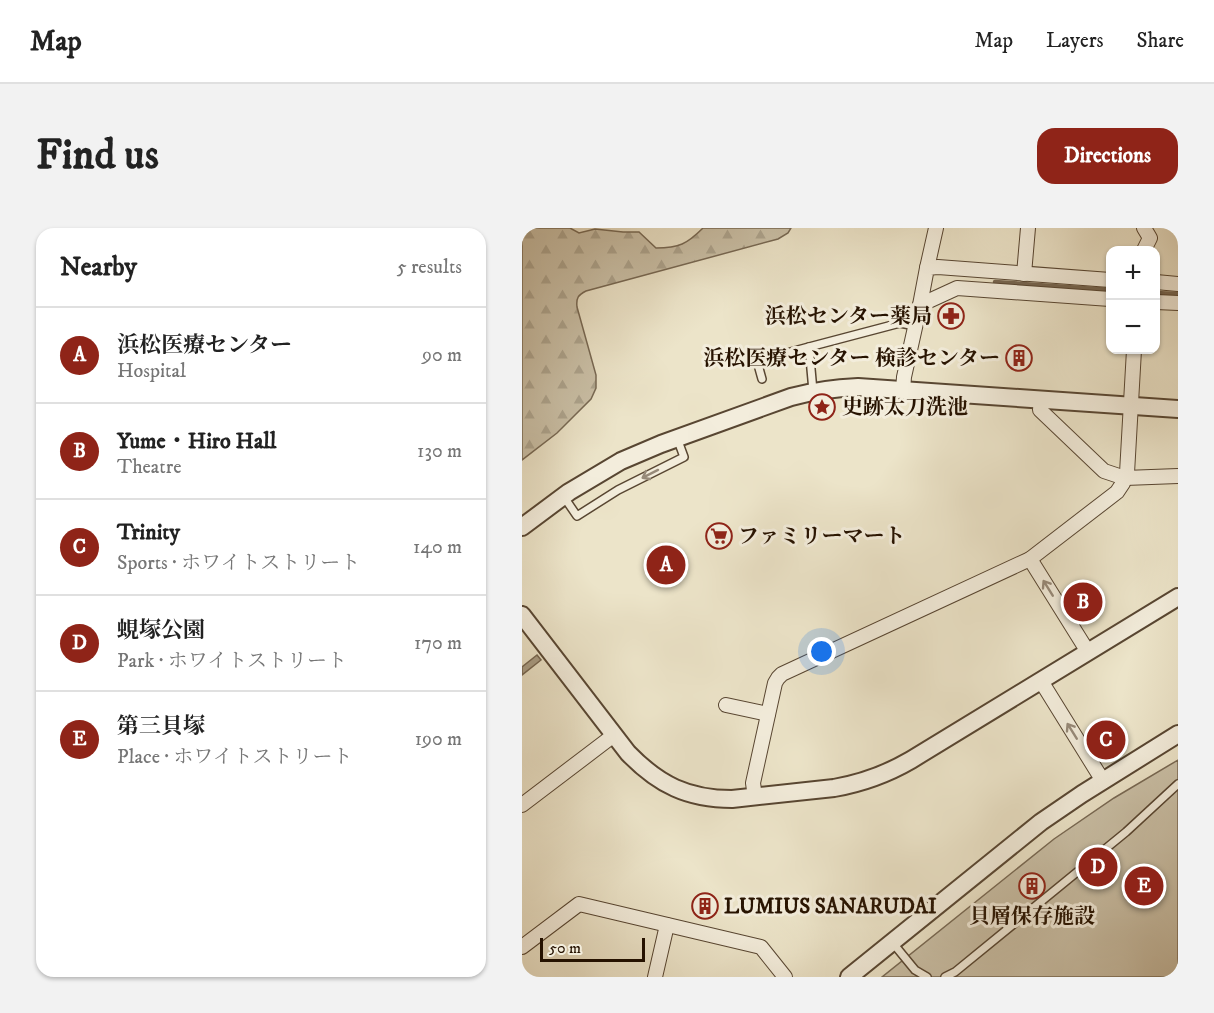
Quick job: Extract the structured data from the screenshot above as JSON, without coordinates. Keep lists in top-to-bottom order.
{
  "places": {
    "pharmacy": ["浜松センター薬局"],
    "building": ["浜松医療センター 検診センター", "貝層保存施設", "LUMIUS SANARUDAI"],
    "place": ["史跡太刀洗池"],
    "supermarket": ["ファミリーマート"]
  },
  "scale_bar": "50 m",
  "page": {
    "header": "Map",
    "nav": ["Map", "Layers", "Share"],
    "buttons": "Directions",
    "title": "Find us",
    "heading": ["Nearby", "5 results"],
    "map_buttons": ["+", "−"],
    "list": [
      {
        "mark": "A",
        "name": "浜松医療センター",
        "note": "Hospital",
        "value": "90 m"
      },
      {
        "mark": "B",
        "name": "Yume・Hiro Hall",
        "note": "Theatre",
        "value": "130 m"
      },
      {
        "mark": "C",
        "name": "Trinity",
        "note": "Sports · ホワイトストリート",
        "value": "140 m"
      },
      {
        "mark": "D",
        "name": "蜆塚公園",
        "note": "Park · ホワイトストリート",
        "value": "170 m"
      },
      {
        "mark": "E",
        "name": "第三貝塚",
        "note": "Place · ホワイトストリート",
        "value": "190 m"
      }
    ],
    "pins": [
      "A",
      "B",
      "C",
      "D",
      "E"
    ],
    "scale": "50 m"
  }
}
